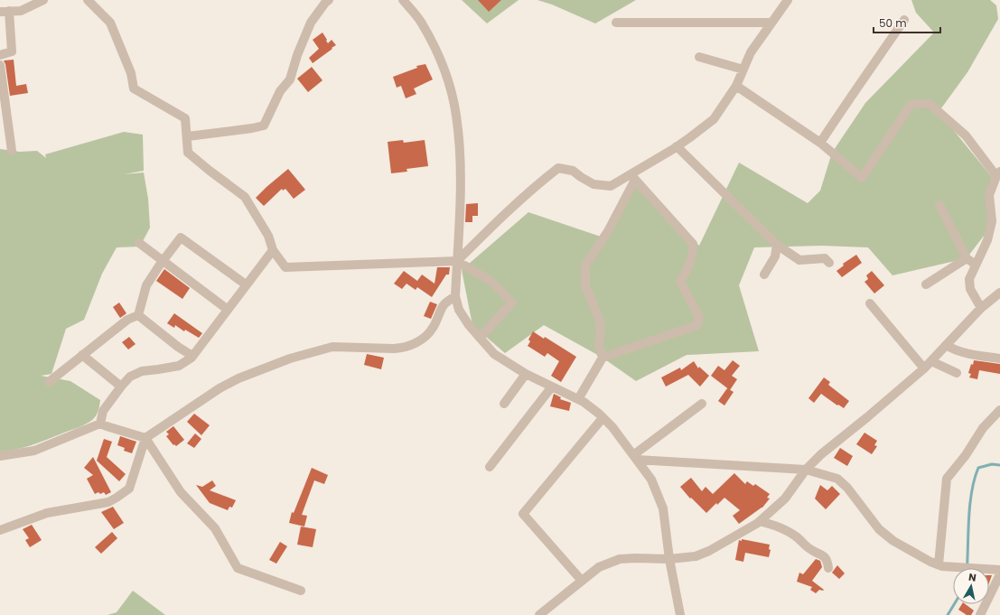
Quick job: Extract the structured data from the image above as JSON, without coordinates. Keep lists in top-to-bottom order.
{
  "scale_bar": "50 m",
  "north": "top"
}
